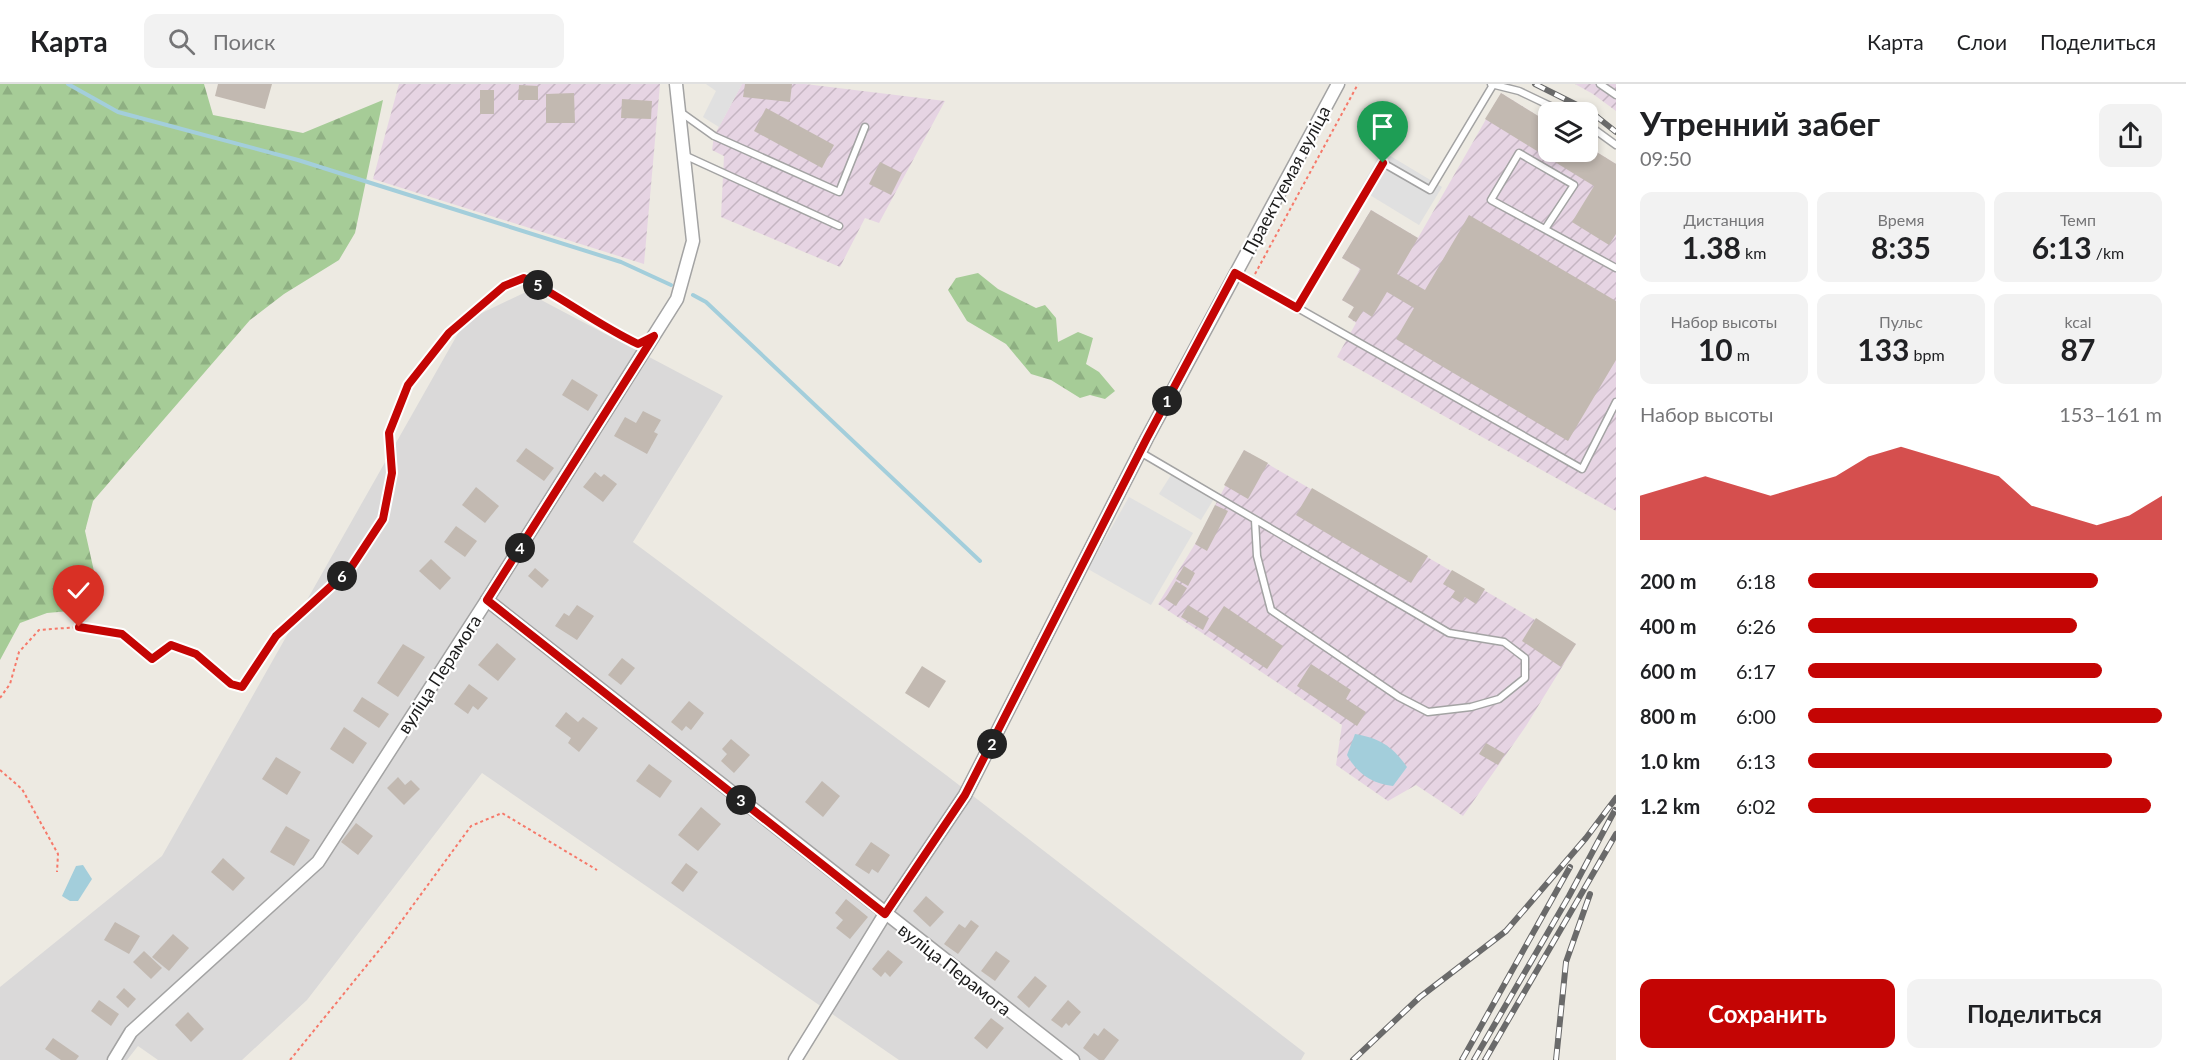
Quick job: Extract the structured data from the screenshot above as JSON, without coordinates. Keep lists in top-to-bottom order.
{
  "streets": {
    "street": ["Праектуемая вуліца", "вуліца Перамога"]
  },
  "crossings": [
    ["Праектуемая вуліца", "вуліца Перамога"]
  ],
  "page": {
    "header": "Карта",
    "search": "Поиск",
    "nav": ["Карта", "Слои", "Поделиться"],
    "heading": ["Утренний забег", "09:50"],
    "stats": [
      ["Дистанция", "1.38 km"],
      ["Время", "8:35"],
      ["Темп", "6:13 /km"],
      ["Набор высоты", "10 m"],
      ["Пульс", "133 bpm"],
      ["kcal", "87"]
    ],
    "pins": [
      "5",
      "1",
      "4",
      "6",
      "2",
      "3"
    ],
    "chart": ["Набор высоты", "153–161 m"],
    "list": [
      {
        "name": "200 m",
        "note": "6:18"
      },
      {
        "name": "400 m",
        "note": "6:26"
      },
      {
        "name": "600 m",
        "note": "6:17"
      },
      {
        "name": "800 m",
        "note": "6:00"
      },
      {
        "name": "1.0 km",
        "note": "6:13"
      },
      {
        "name": "1.2 km",
        "note": "6:02"
      }
    ],
    "buttons": ["Сохранить", "Поделиться"]
  }
}
